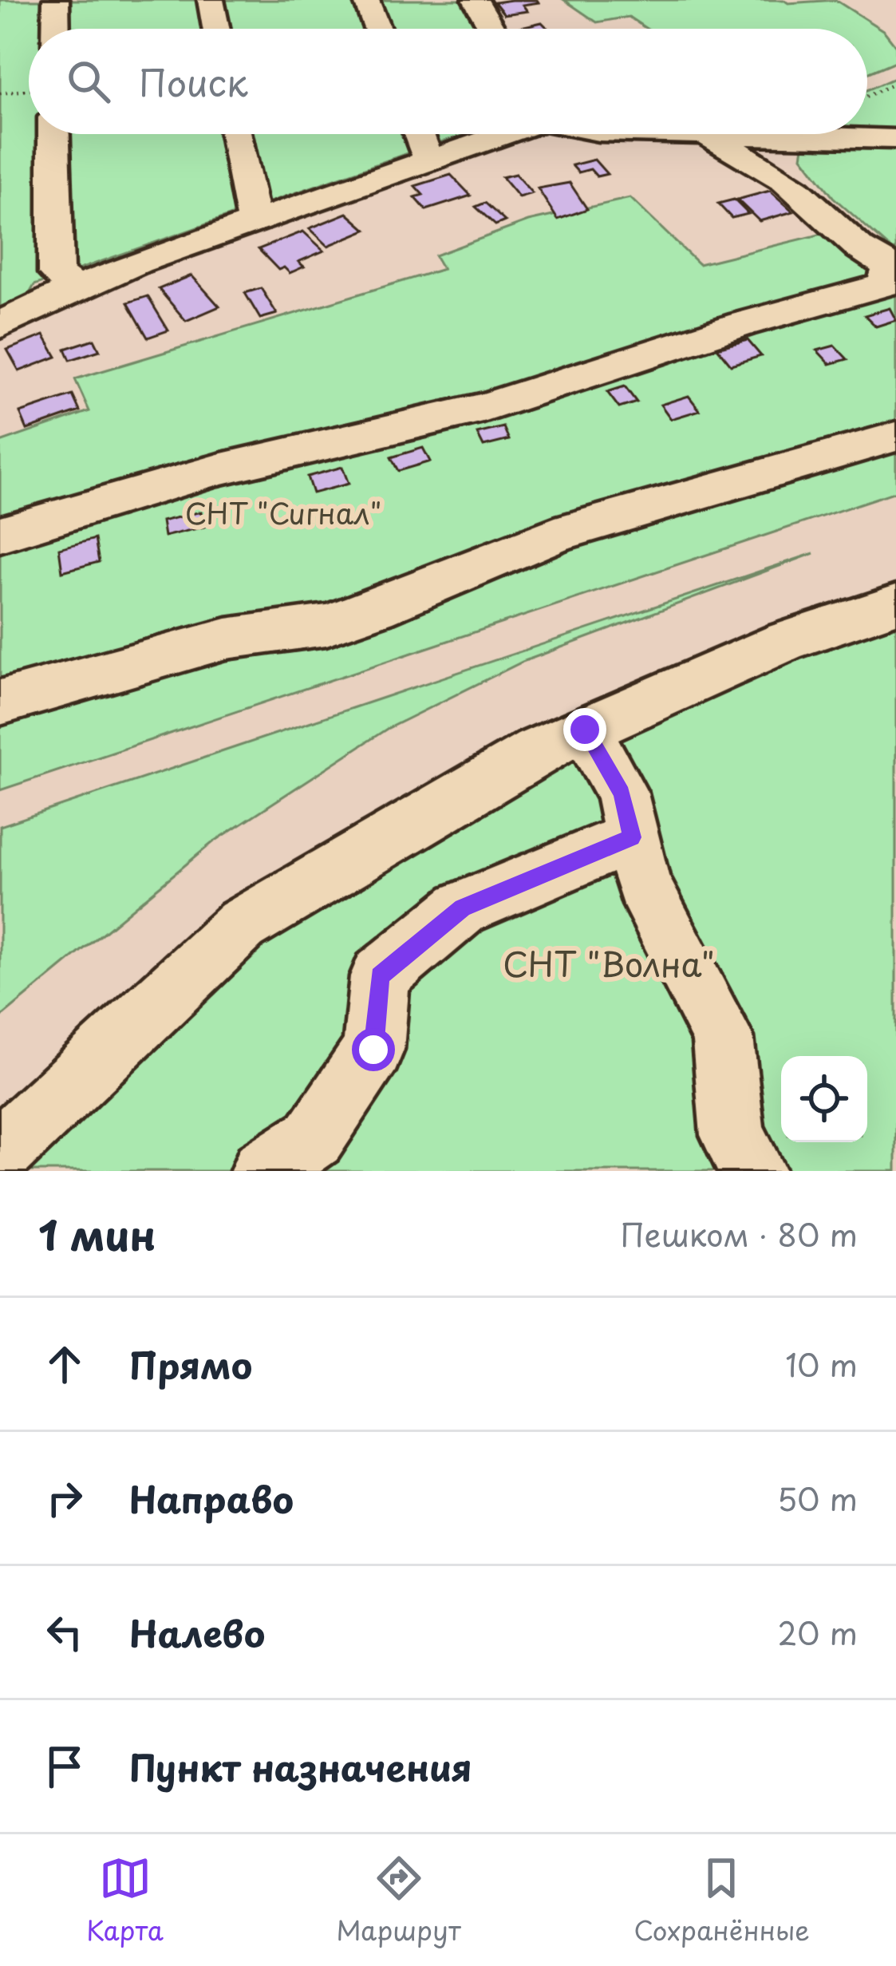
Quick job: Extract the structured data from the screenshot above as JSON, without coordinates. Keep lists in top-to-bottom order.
{
  "parks": ["СНТ \"Сигнал\"", "СНТ \"Волна\""],
  "page": {
    "search": "Поиск",
    "heading": ["1 мин", "Пешком · 80 m"],
    "list": [
      ["Прямо", "10 m"],
      ["Направо", "50 m"],
      ["Налево", "20 m"],
      "Пункт назначения"
    ],
    "nav": ["Карта", "Маршрут", "Сохранённые"]
  }
}
